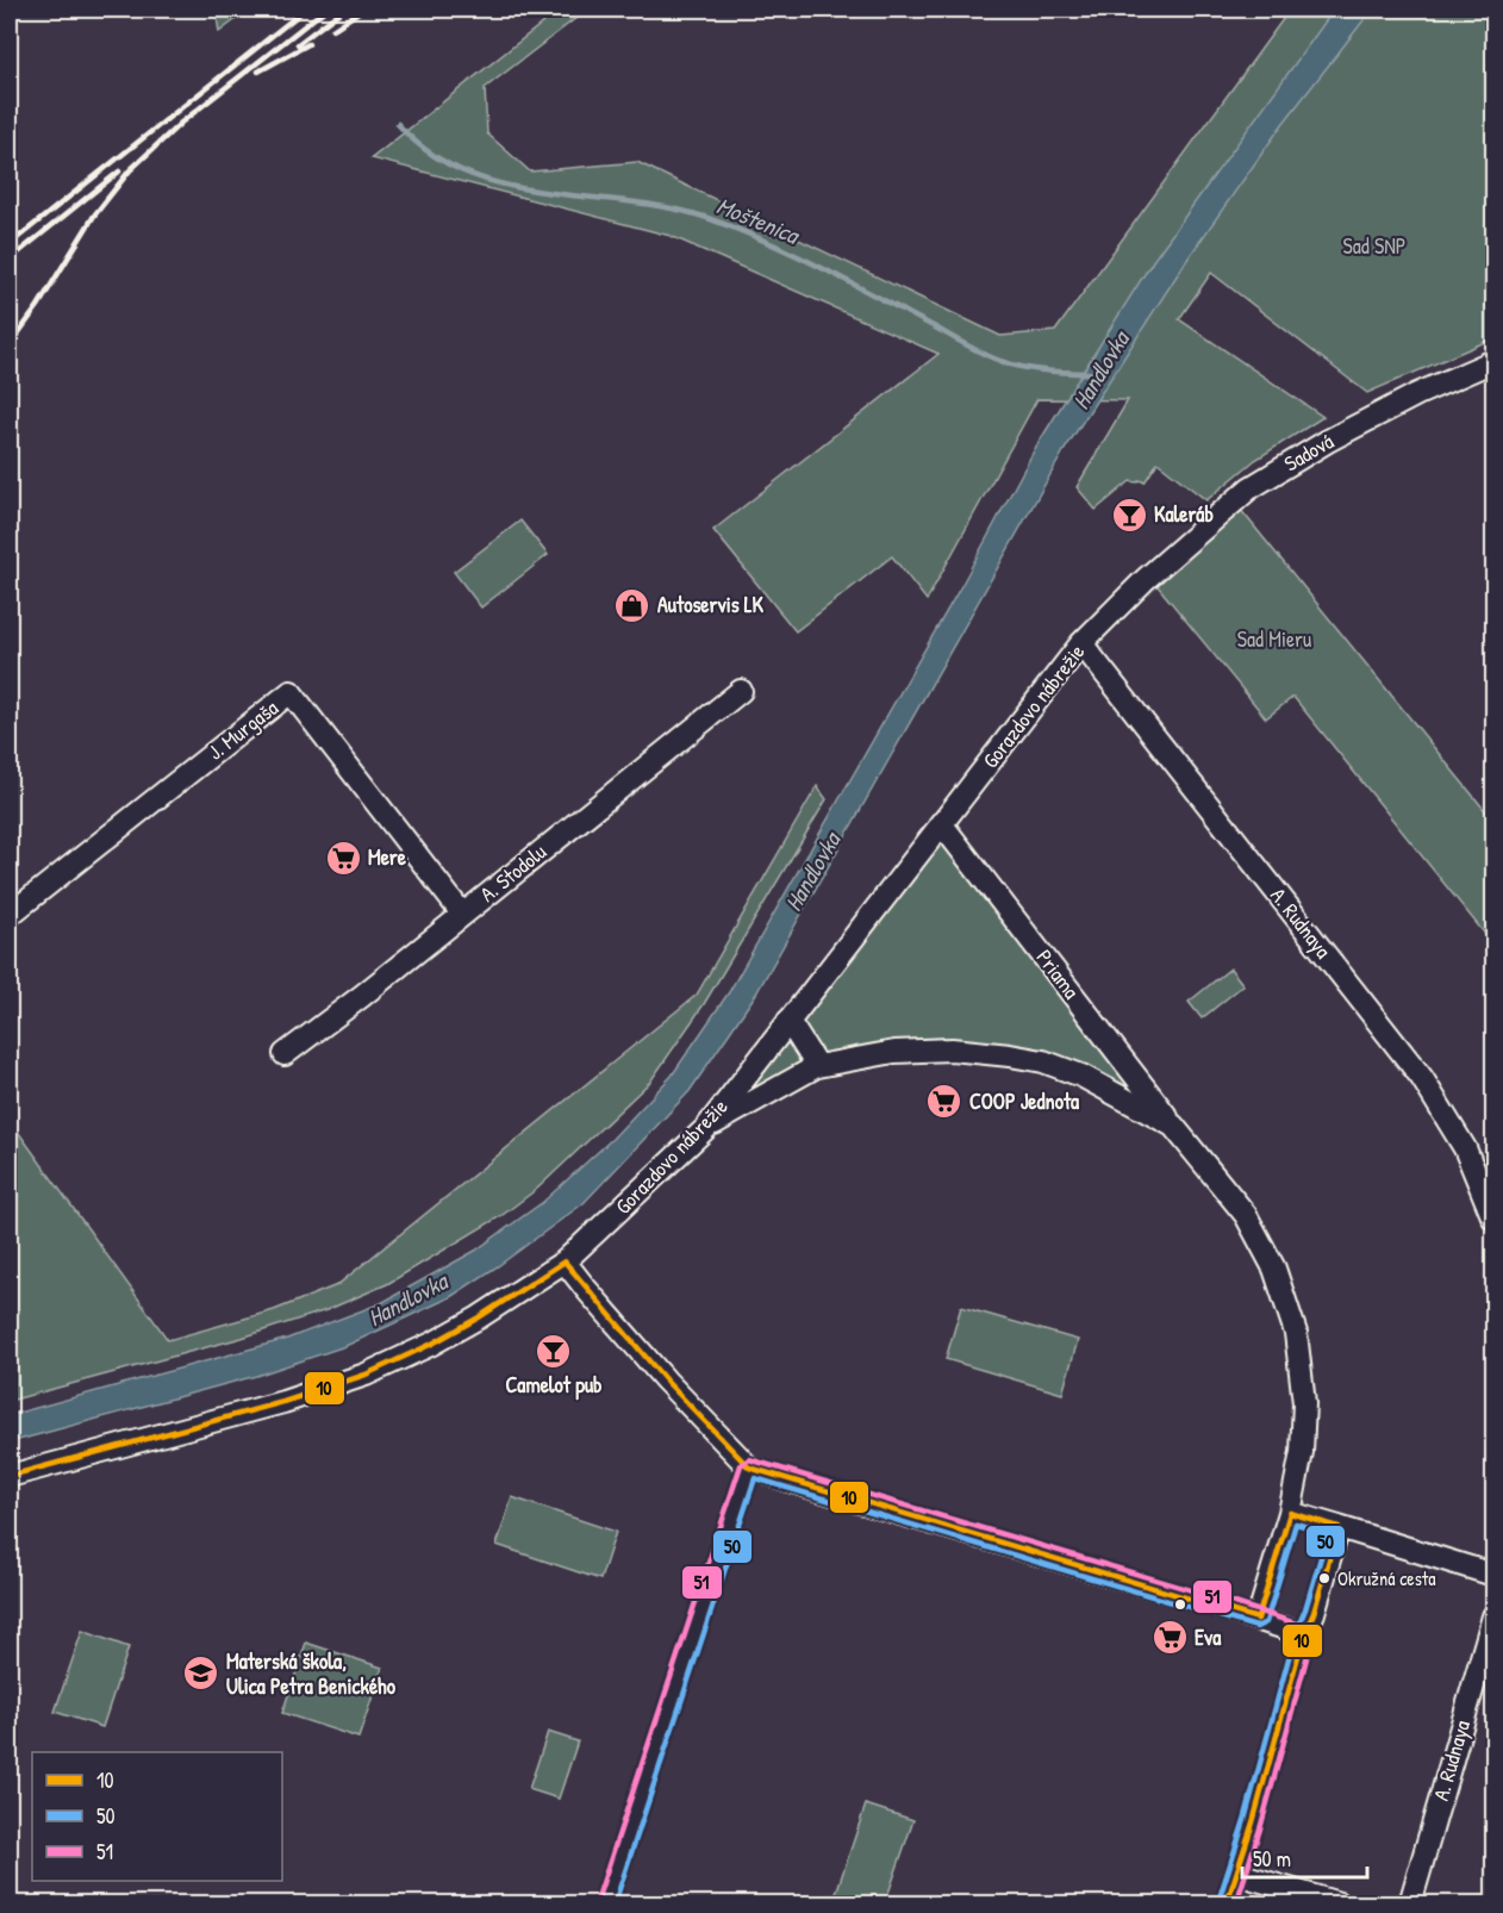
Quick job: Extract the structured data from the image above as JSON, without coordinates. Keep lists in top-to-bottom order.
{
  "streets": {
    "street": [
      "Sadová",
      "Gorazdovo nábrežie",
      "J. Murgaša",
      "A. Stodolu",
      "A. Rudnaya",
      "Priama"
    ]
  },
  "crossings": [
    ["Sadová", "Gorazdovo nábrežie"],
    ["Gorazdovo nábrežie", "A. Rudnaya"],
    ["Gorazdovo nábrežie", "Priama"],
    ["J. Murgaša", "A. Stodolu"]
  ],
  "water": ["Moštenica", "Handlovka"],
  "parks": ["Sad SNP", "Sad Mieru"],
  "places": {
    "bar": ["Kaleráb", "Camelot pub"],
    "shop": ["Autoservis LK"],
    "supermarket": ["Mere", "COOP Jednota", "Eva"],
    "other": ["Okružná cesta"],
    "school or university": ["Materská škola, Ulica Petra Benického"]
  },
  "lines": ["transit line 10", "transit line 51", "transit line 50"],
  "legend": ["10", "50", "51"],
  "scale_bar": "50 m"
}
